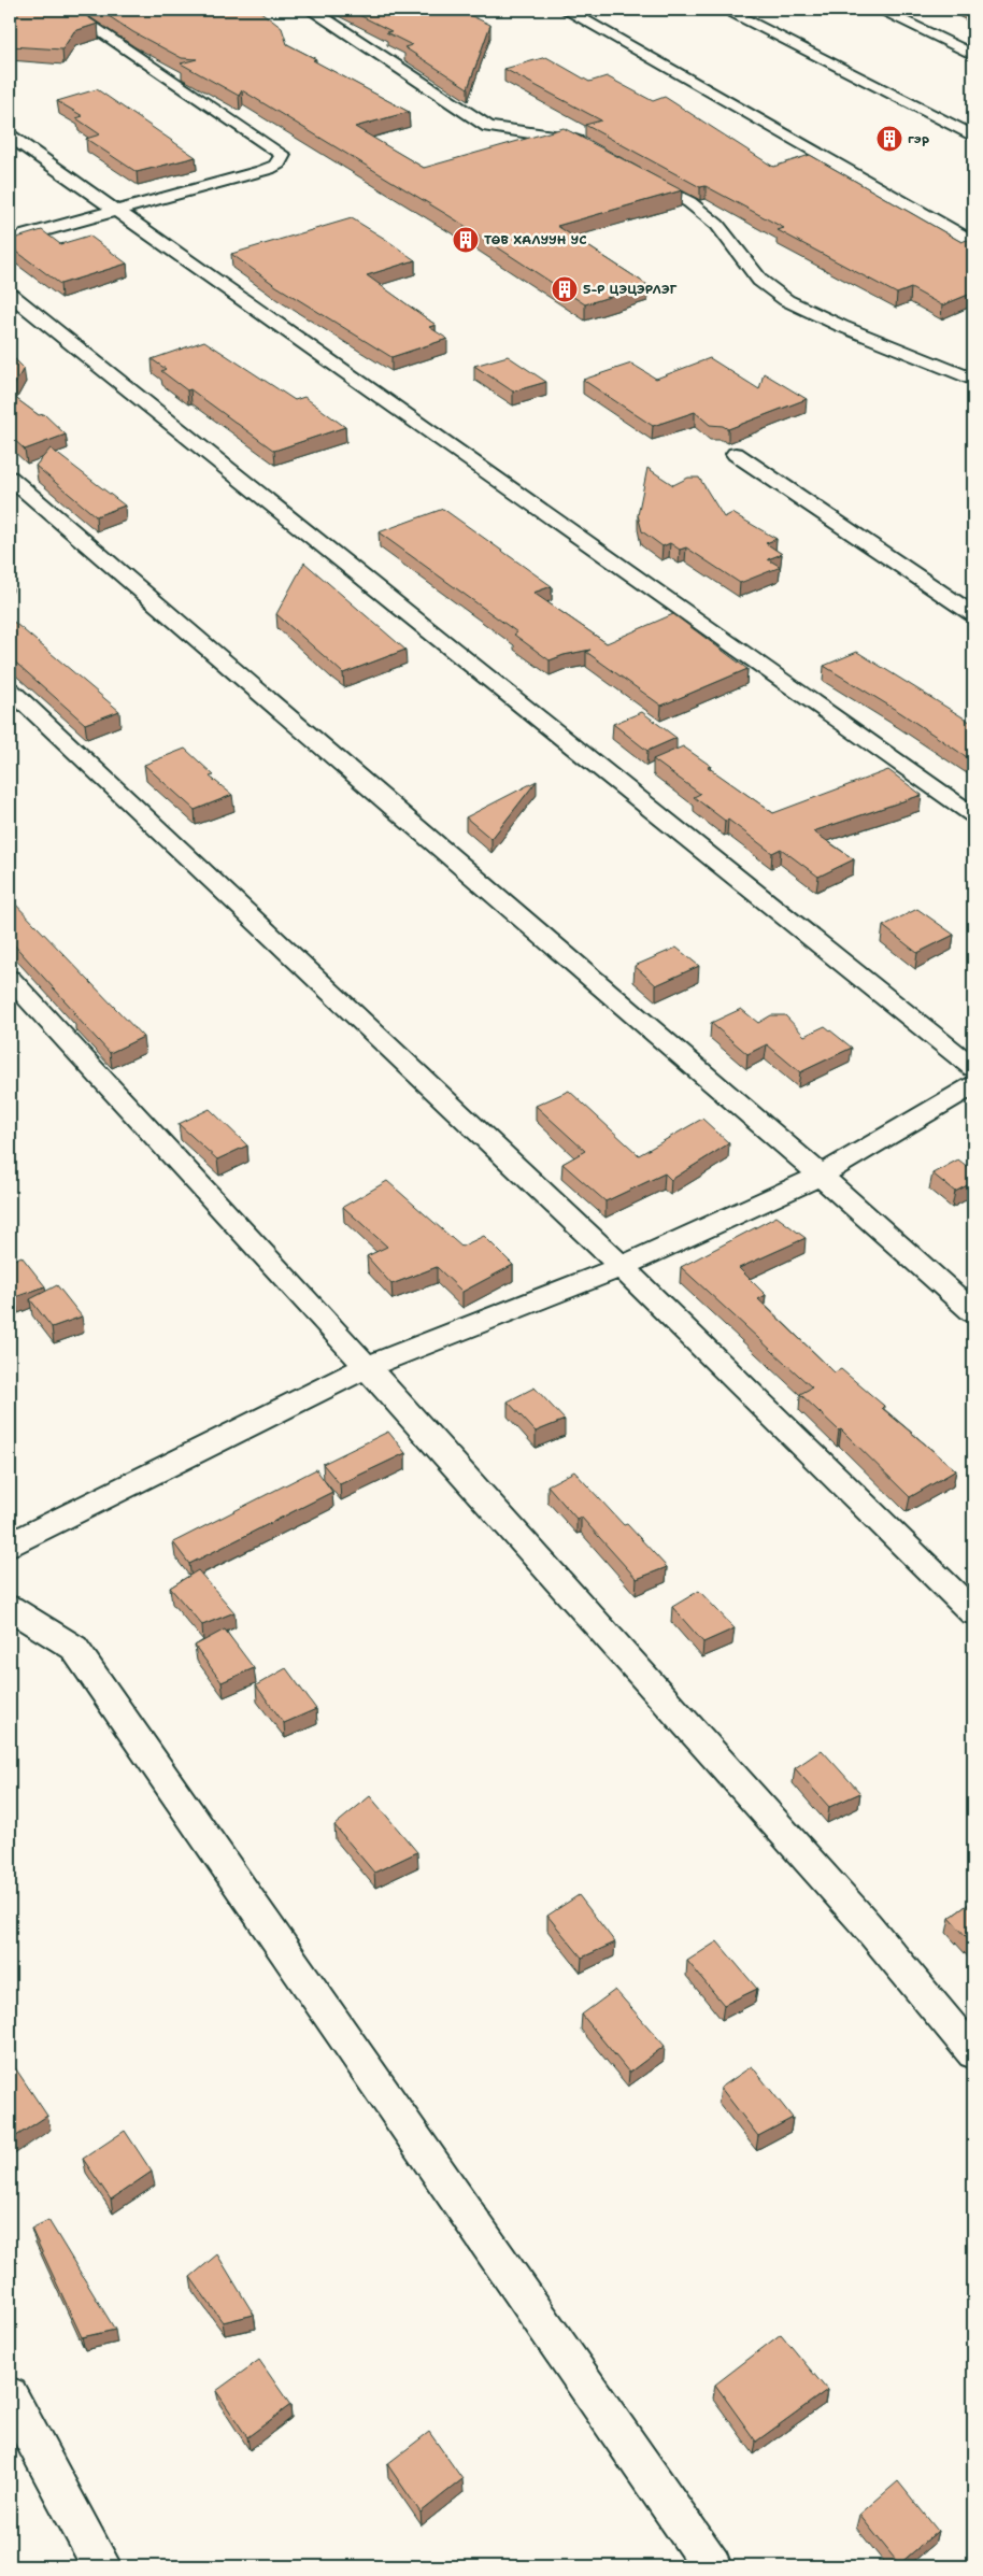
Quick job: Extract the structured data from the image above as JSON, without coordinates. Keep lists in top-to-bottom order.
{
  "places": {
    "building": ["гэр", "ТӨВ ХАЛУУН УС", "5-Р ЦЭЦЭРЛЭГ"]
  }
}
